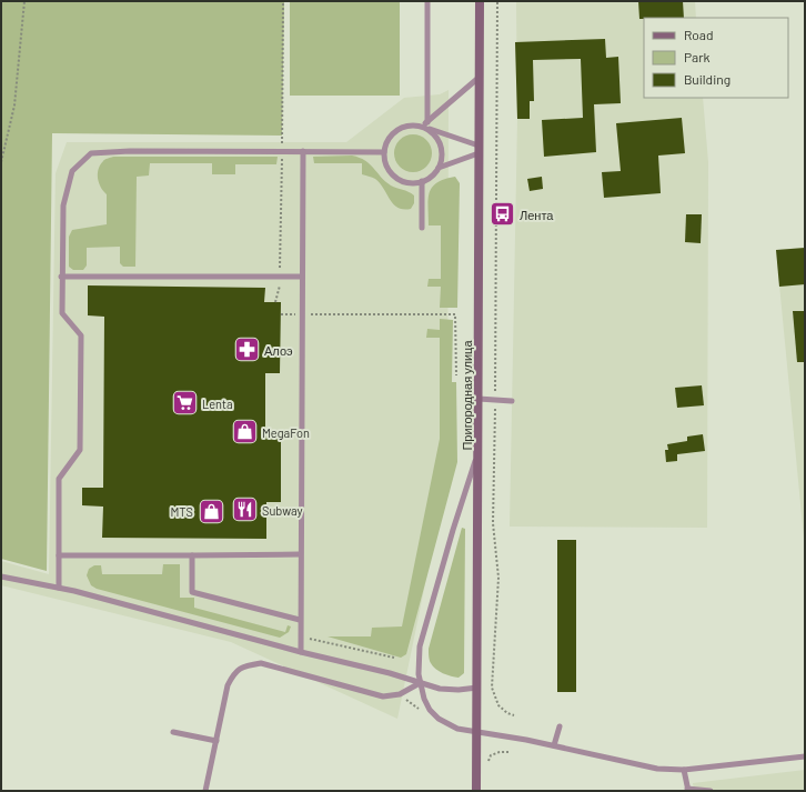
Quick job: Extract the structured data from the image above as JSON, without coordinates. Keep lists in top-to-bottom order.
{
  "streets": {
    "street": ["Пригородная улица"]
  },
  "places": {
    "bus stop": ["Лента"],
    "pharmacy": ["Алоэ"],
    "supermarket": ["Lenta"],
    "shop": ["MegaFon", "MTS"],
    "restaurant": ["Subway"]
  },
  "legend": ["Road", "Park", "Building"]
}
